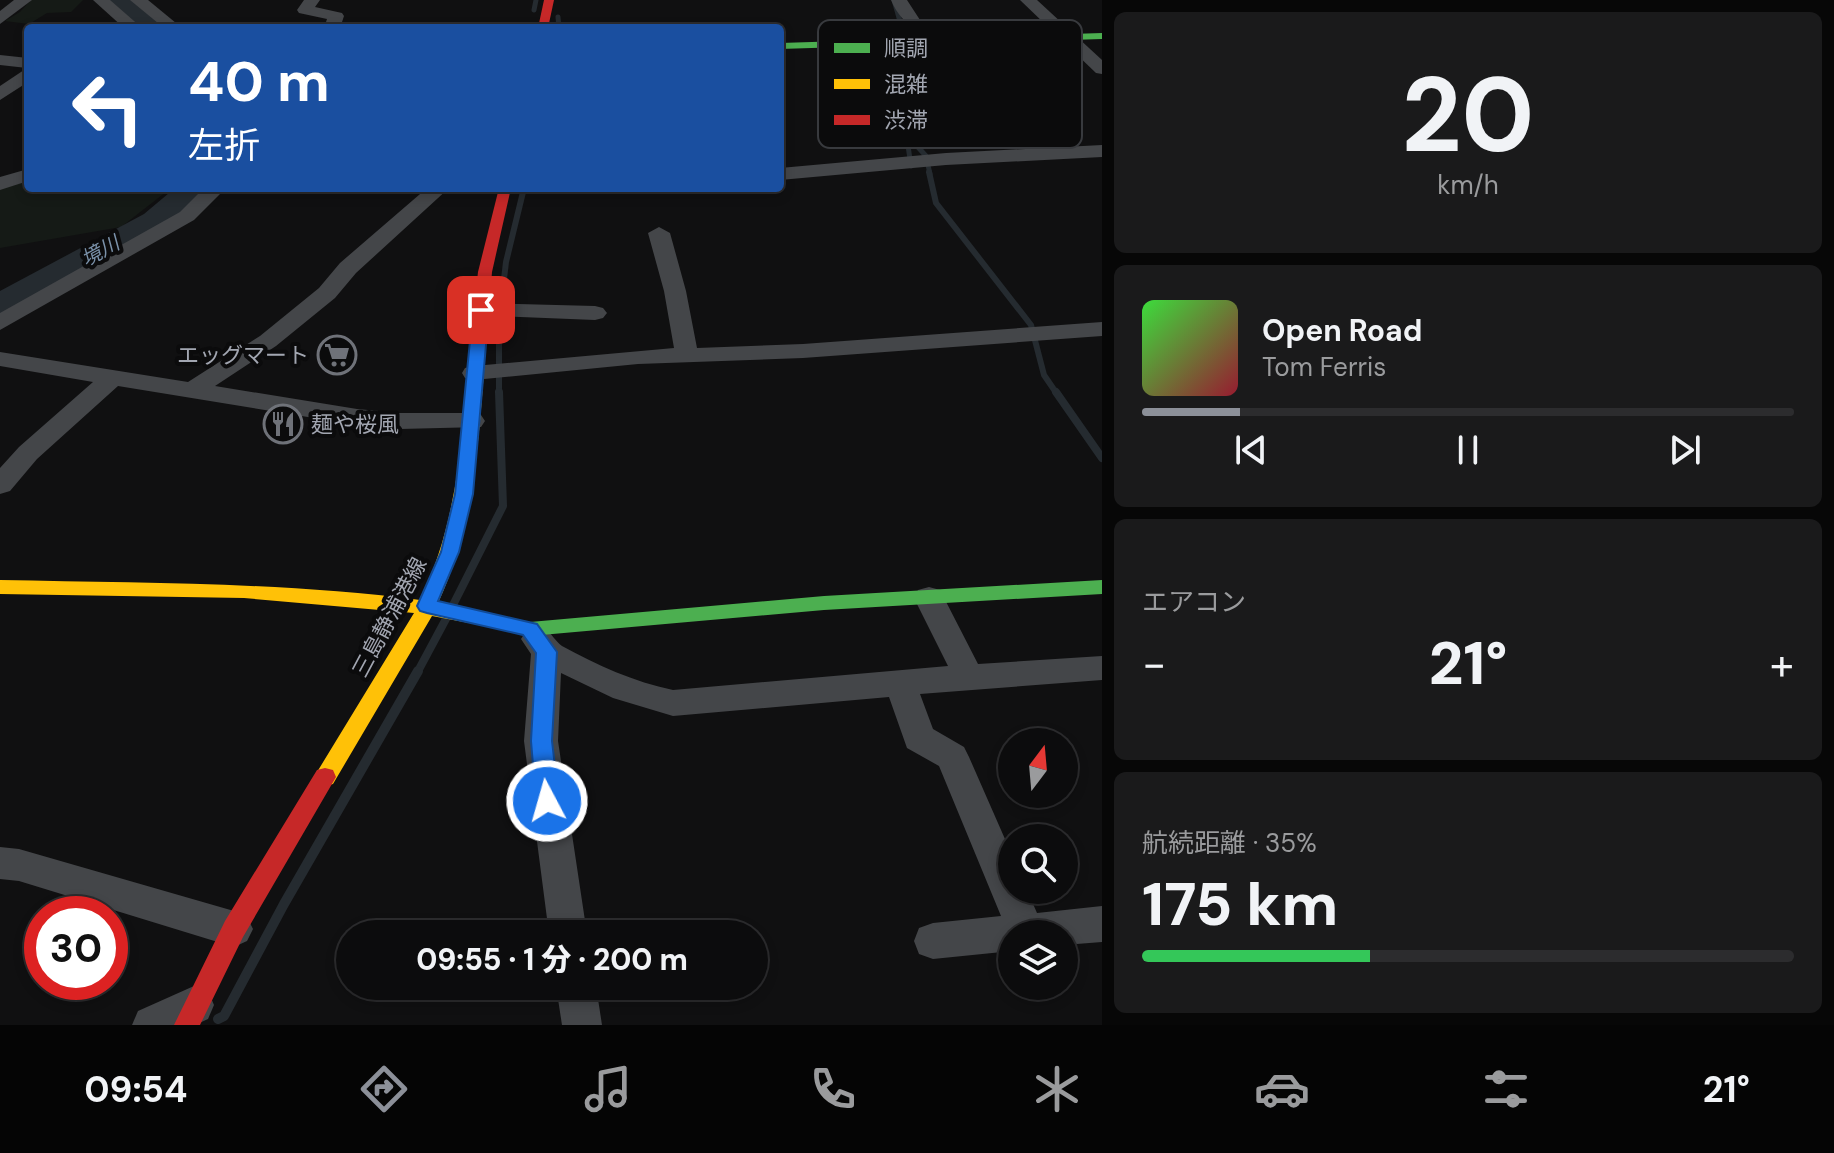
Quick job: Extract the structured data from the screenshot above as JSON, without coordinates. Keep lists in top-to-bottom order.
{
  "streets": {
    "street": ["三島静浦港線"]
  },
  "water": ["境川"],
  "places": {
    "supermarket": ["エッグマート"],
    "restaurant": ["麺や桜風"]
  },
  "legend": ["順調", "混雑", "渋滞"],
  "north": "top",
  "page": {
    "tile": [
      ["20", "km/h"],
      "エアコン",
      ["航続距離 · 35%", "175 km"]
    ],
    "turn": ["40 m", "左折"],
    "song": ["Open Road", "Tom Ferris"],
    "heat": ["−", "21°", "+"],
    "limit": "30",
    "trip": "09:55 · 1 分 · 200 m",
    "tabs": ["09:54", "21°"]
  }
}
